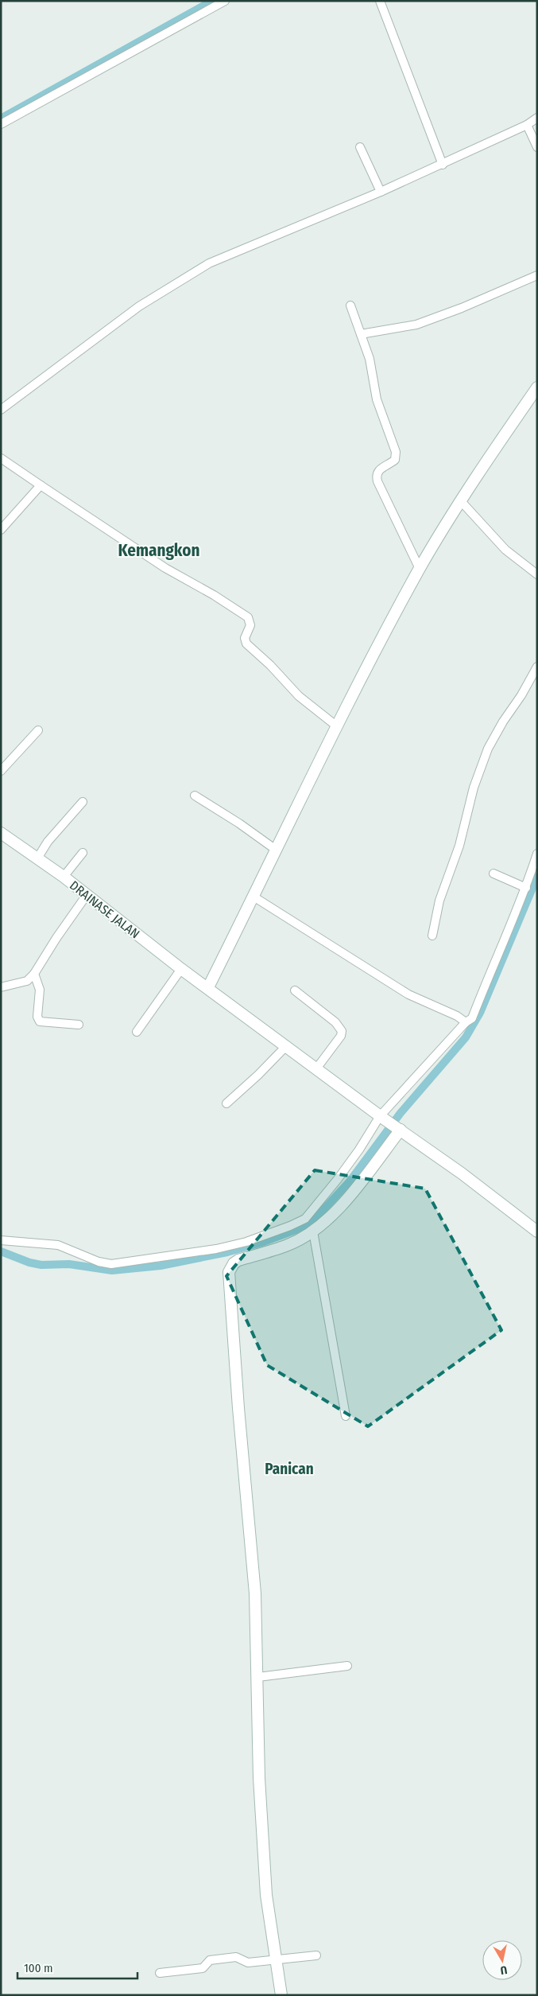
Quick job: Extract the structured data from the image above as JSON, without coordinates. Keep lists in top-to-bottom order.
{
  "streets": {
    "street": ["DRAINASE JALAN"]
  },
  "districts": ["Kemangkon", "Panican"],
  "scale_bar": "100 m",
  "north": "bottom"
}
